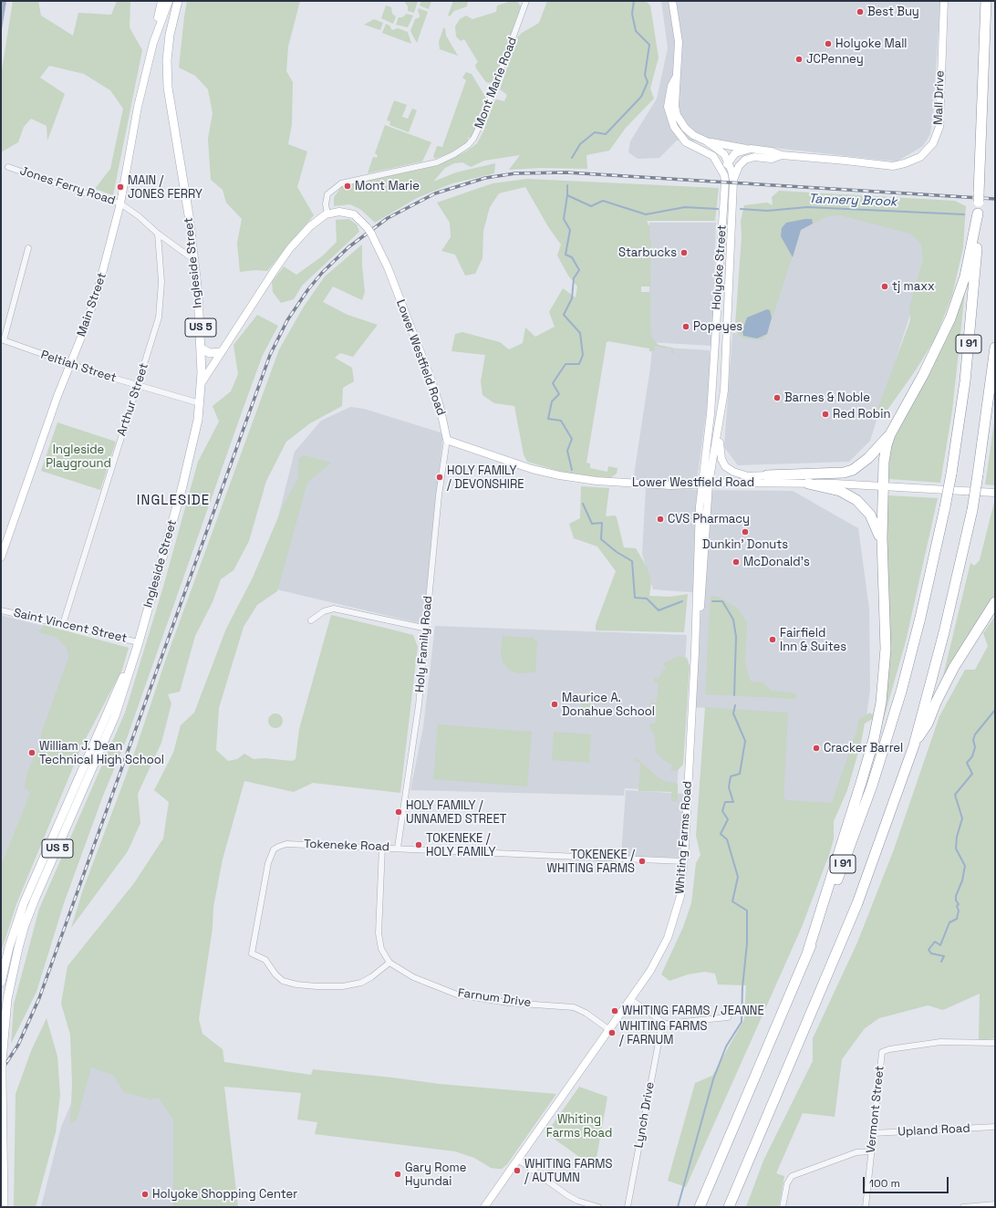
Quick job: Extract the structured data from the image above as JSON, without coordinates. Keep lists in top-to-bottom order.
{
  "streets": {
    "highway": ["I 91"],
    "main road": ["Ingleside Street", "US 5"],
    "street": [
      "Mont Marie Road",
      "Mall Drive",
      "Jones Ferry Road",
      "Holyoke Street",
      "Main Street",
      "Lower Westfield Road",
      "Peltiah Street",
      "Arthur Street",
      "Saint Vincent Street",
      "Holy Family Road",
      "Whiting Farms Road",
      "Tokeneke Road",
      "Farnum Drive",
      "Vermont Street",
      "Lynch Drive",
      "Upland Road"
    ]
  },
  "crossings": [
    ["Mont Marie Road", "Lower Westfield Road"],
    ["Mall Drive", "Holyoke Street"],
    ["Jones Ferry Road", "Ingleside Street"],
    ["Jones Ferry Road", "Main Street"],
    ["Jones Ferry Road", "Arthur Street"],
    ["Ingleside Street", "US 5"],
    ["Ingleside Street", "Peltiah Street"],
    ["Ingleside Street", "Saint Vincent Street"],
    ["Holyoke Street", "Lower Westfield Road"],
    ["Holyoke Street", "Whiting Farms Road"],
    ["Main Street", "Peltiah Street"],
    ["Lower Westfield Road", "Holy Family Road"],
    ["Lower Westfield Road", "Whiting Farms Road"],
    ["Peltiah Street", "Arthur Street"],
    ["Arthur Street", "Saint Vincent Street"],
    ["Holy Family Road", "Tokeneke Road"],
    ["Whiting Farms Road", "Tokeneke Road"],
    ["Whiting Farms Road", "Farnum Drive"],
    ["Tokeneke Road", "Farnum Drive"],
    ["Vermont Street", "Upland Road"]
  ],
  "districts": ["INGLESIDE"],
  "water": ["Tannery Brook"],
  "parks": ["Ingleside Playground", "Whiting Farms Road"],
  "places": [
    "Best Buy",
    "Holyoke Mall",
    "JCPenney",
    "Mont Marie",
    "MAIN / JONES FERRY",
    "Starbucks",
    "tj maxx",
    "Popeyes",
    "Barnes & Noble",
    "Red Robin",
    "HOLY FAMILY / DEVONSHIRE",
    "CVS Pharmacy",
    "Dunkin' Donuts",
    "McDonald's",
    "Fairfield Inn & Suites",
    "Maurice A. Donahue School",
    "Cracker Barrel",
    "William J. Dean Technical High School",
    "HOLY FAMILY / UNNAMED STREET",
    "TOKENEKE / HOLY FAMILY",
    "TOKENEKE / WHITING FARMS",
    "WHITING FARMS / JEANNE",
    "WHITING FARMS / FARNUM",
    "WHITING FARMS / AUTUMN",
    "Gary Rome Hyundai",
    "Holyoke Shopping Center"
  ],
  "scale_bar": "100 m"
}
